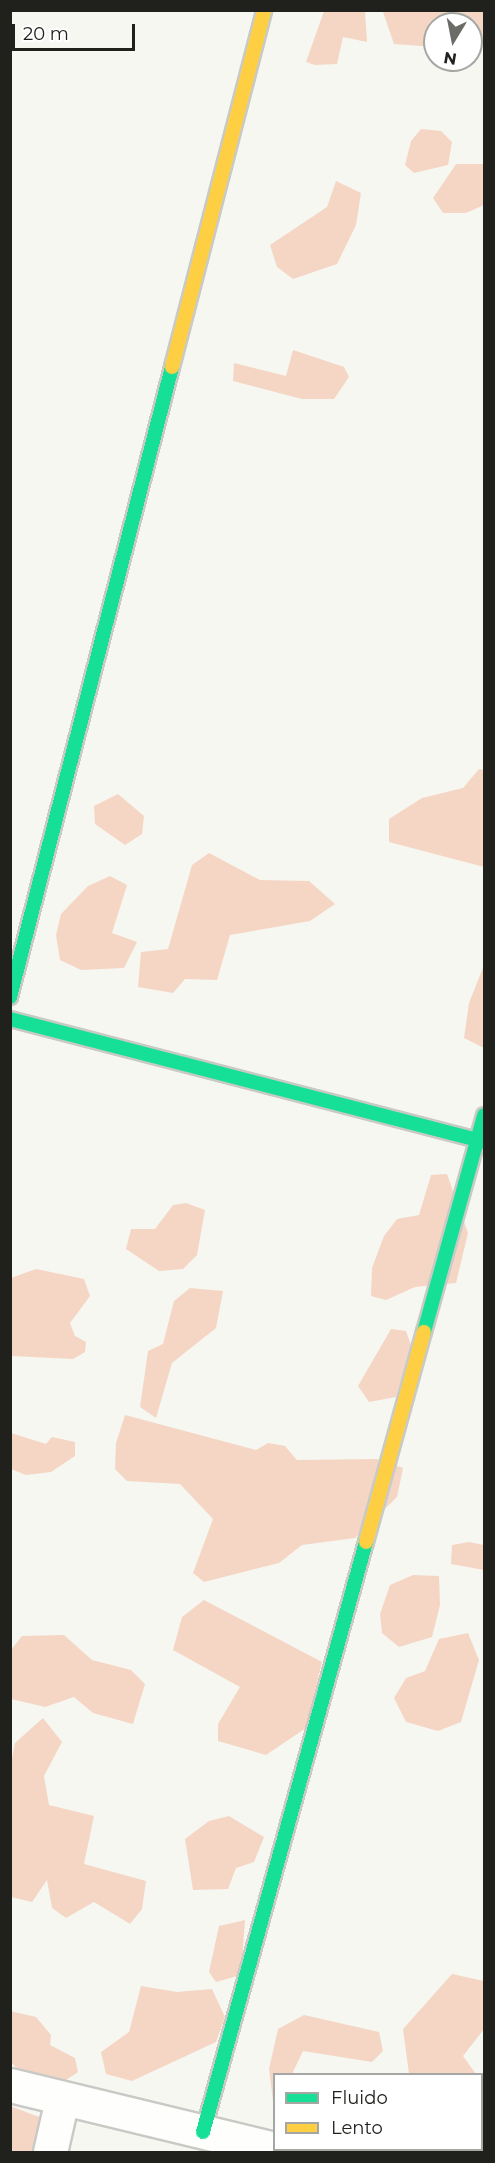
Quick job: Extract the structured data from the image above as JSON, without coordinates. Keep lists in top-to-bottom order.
{
  "legend": ["Fluido", "Lento"],
  "scale_bar": "20 m",
  "north": "bottom"
}
